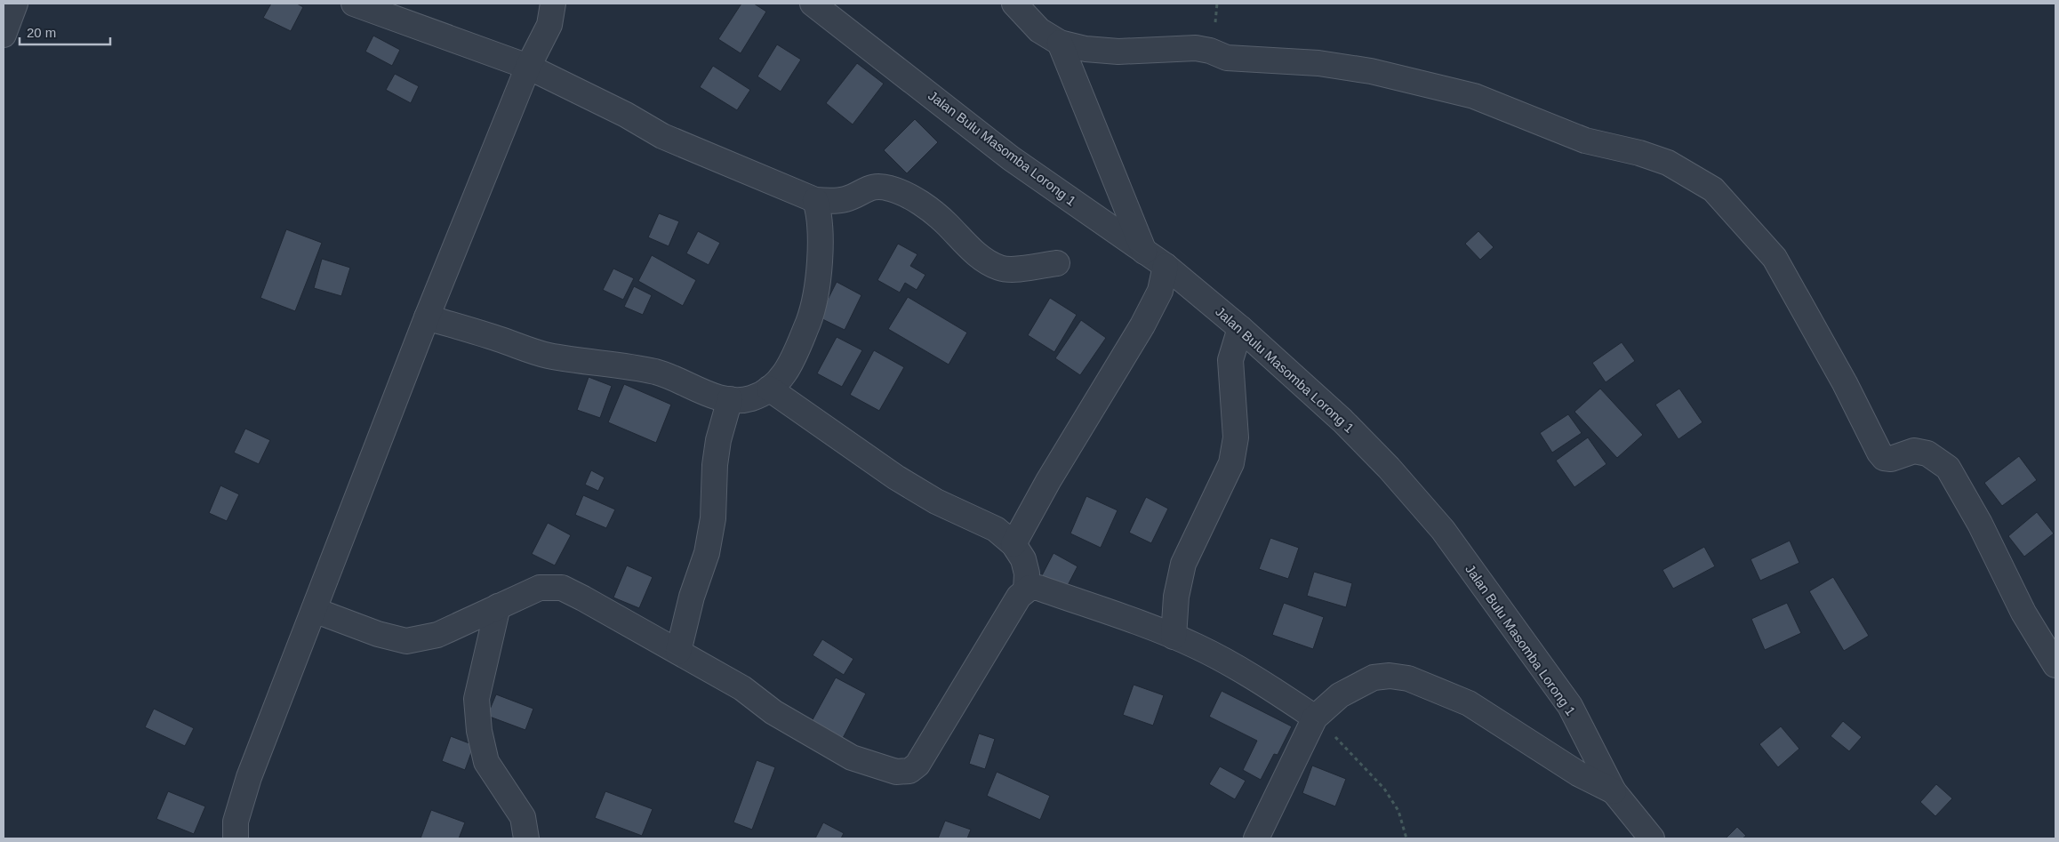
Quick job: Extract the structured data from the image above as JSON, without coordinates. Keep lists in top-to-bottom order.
{
  "streets": {
    "street": ["Jalan Bulu Masomba Lorong 1"]
  },
  "scale_bar": "20 m"
}
